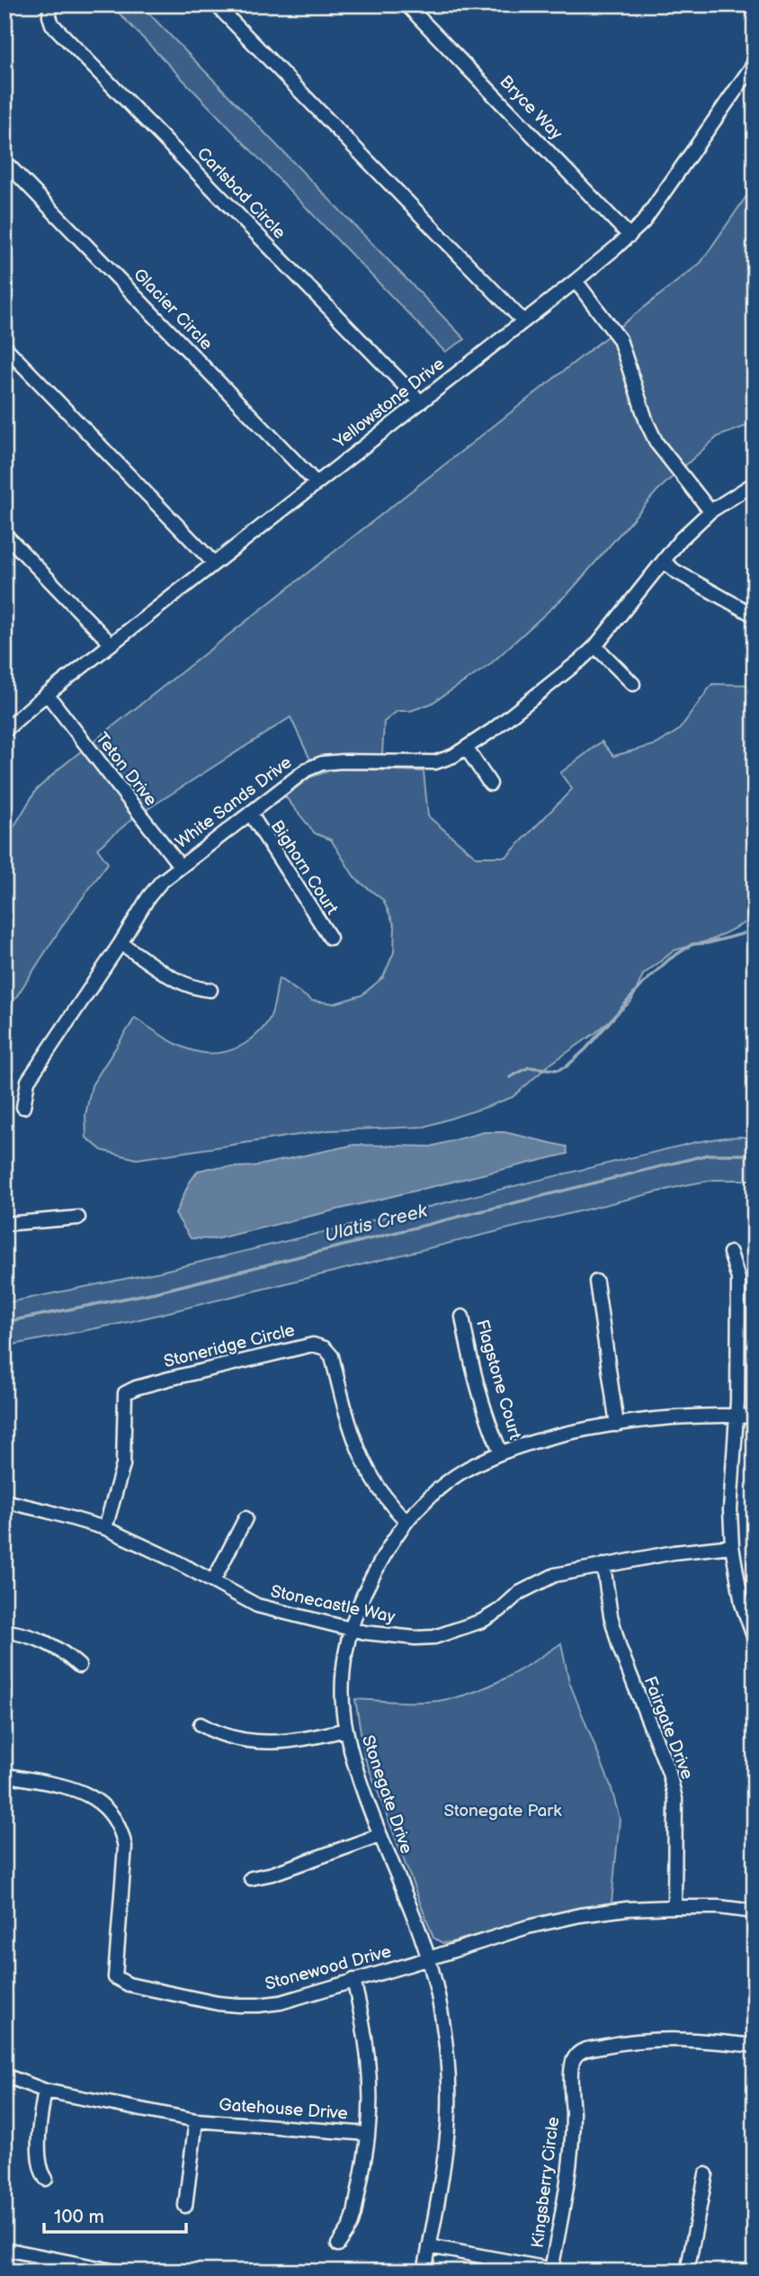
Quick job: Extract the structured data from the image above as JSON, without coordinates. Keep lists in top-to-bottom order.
{
  "streets": {
    "street": [
      "Bryce Way",
      "Carlsbad Circle",
      "Glacier Circle",
      "Yellowstone Drive",
      "Teton Drive",
      "White Sands Drive",
      "Bighorn Court",
      "Stoneridge Circle",
      "Flagstone Court",
      "Stonecastle Way",
      "Fairgate Drive",
      "Stonegate Drive",
      "Stonewood Drive",
      "Gatehouse Drive",
      "Kingsberry Circle"
    ]
  },
  "crossings": [
    ["Bryce Way", "Yellowstone Drive"],
    ["Carlsbad Circle", "Yellowstone Drive"],
    ["Glacier Circle", "Yellowstone Drive"],
    ["Yellowstone Drive", "Teton Drive"],
    ["Teton Drive", "White Sands Drive"],
    ["White Sands Drive", "Bighorn Court"],
    ["Stoneridge Circle", "Stonecastle Way"],
    ["Stoneridge Circle", "Stonegate Drive"],
    ["Flagstone Court", "Stonegate Drive"],
    ["Stonecastle Way", "Fairgate Drive"],
    ["Stonecastle Way", "Stonegate Drive"],
    ["Fairgate Drive", "Stonewood Drive"],
    ["Stonegate Drive", "Stonewood Drive"]
  ],
  "water": ["Ulatis Creek"],
  "parks": ["Stonegate Park"],
  "scale_bar": "100 m"
}
